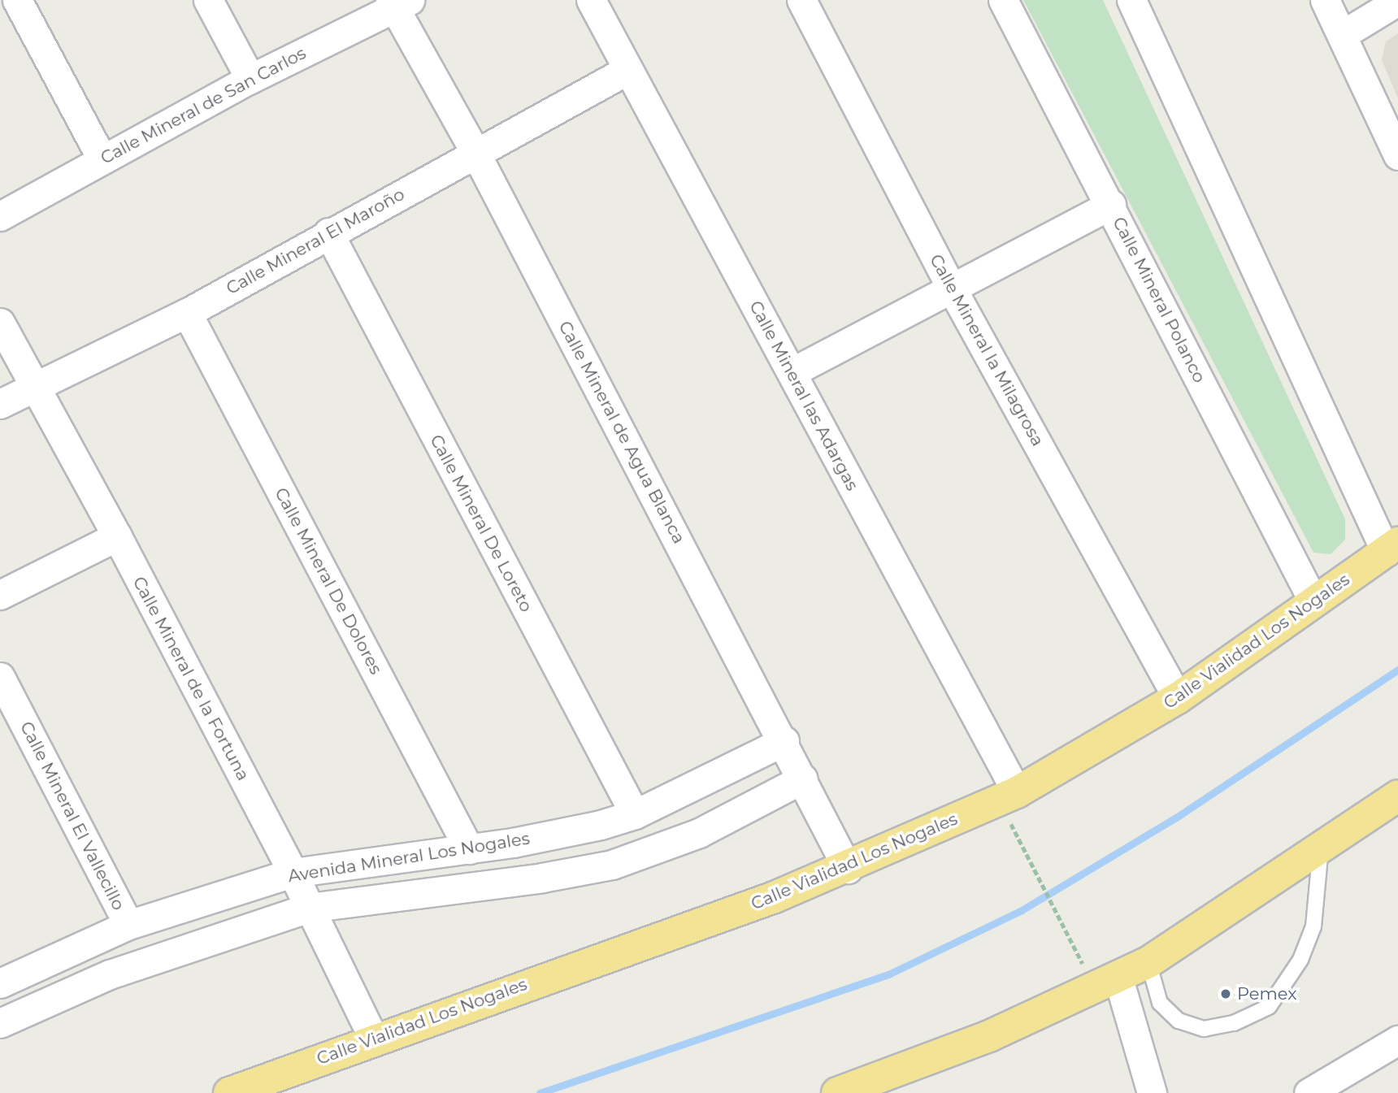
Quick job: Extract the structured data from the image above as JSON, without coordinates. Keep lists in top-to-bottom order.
{
  "streets": {
    "highway": ["Calle Vialidad Los Nogales"],
    "street": [
      "Calle Mineral de San Carlos",
      "Calle Mineral El Maroño",
      "Calle Mineral Polanco",
      "Calle Mineral la Milagrosa",
      "Calle Mineral las Adargas",
      "Calle Mineral de Agua Blanca",
      "Calle Mineral De Loreto",
      "Calle Mineral De Dolores",
      "Calle Mineral de la Fortuna",
      "Calle Mineral El Vallecillo",
      "Avenida Mineral Los Nogales"
    ]
  },
  "crossings": [
    ["Calle Mineral de San Carlos", "Calle Mineral de Agua Blanca"],
    ["Calle Mineral El Maroño", "Calle Mineral las Adargas"],
    ["Calle Mineral El Maroño", "Calle Mineral de Agua Blanca"],
    ["Calle Mineral El Maroño", "Calle Mineral De Loreto"],
    ["Calle Mineral El Maroño", "Calle Mineral De Dolores"],
    ["Calle Mineral El Maroño", "Calle Mineral de la Fortuna"],
    ["Calle Mineral Polanco", "Calle Vialidad Los Nogales"],
    ["Calle Mineral la Milagrosa", "Calle Vialidad Los Nogales"],
    ["Calle Mineral las Adargas", "Calle Vialidad Los Nogales"],
    ["Calle Mineral de Agua Blanca", "Calle Vialidad Los Nogales"],
    ["Calle Mineral de Agua Blanca", "Avenida Mineral Los Nogales"],
    ["Calle Mineral De Loreto", "Avenida Mineral Los Nogales"],
    ["Calle Mineral De Dolores", "Avenida Mineral Los Nogales"],
    ["Calle Vialidad Los Nogales", "Calle Mineral de la Fortuna"],
    ["Calle Mineral de la Fortuna", "Avenida Mineral Los Nogales"],
    ["Calle Mineral El Vallecillo", "Avenida Mineral Los Nogales"]
  ],
  "places": ["Pemex"]
}
